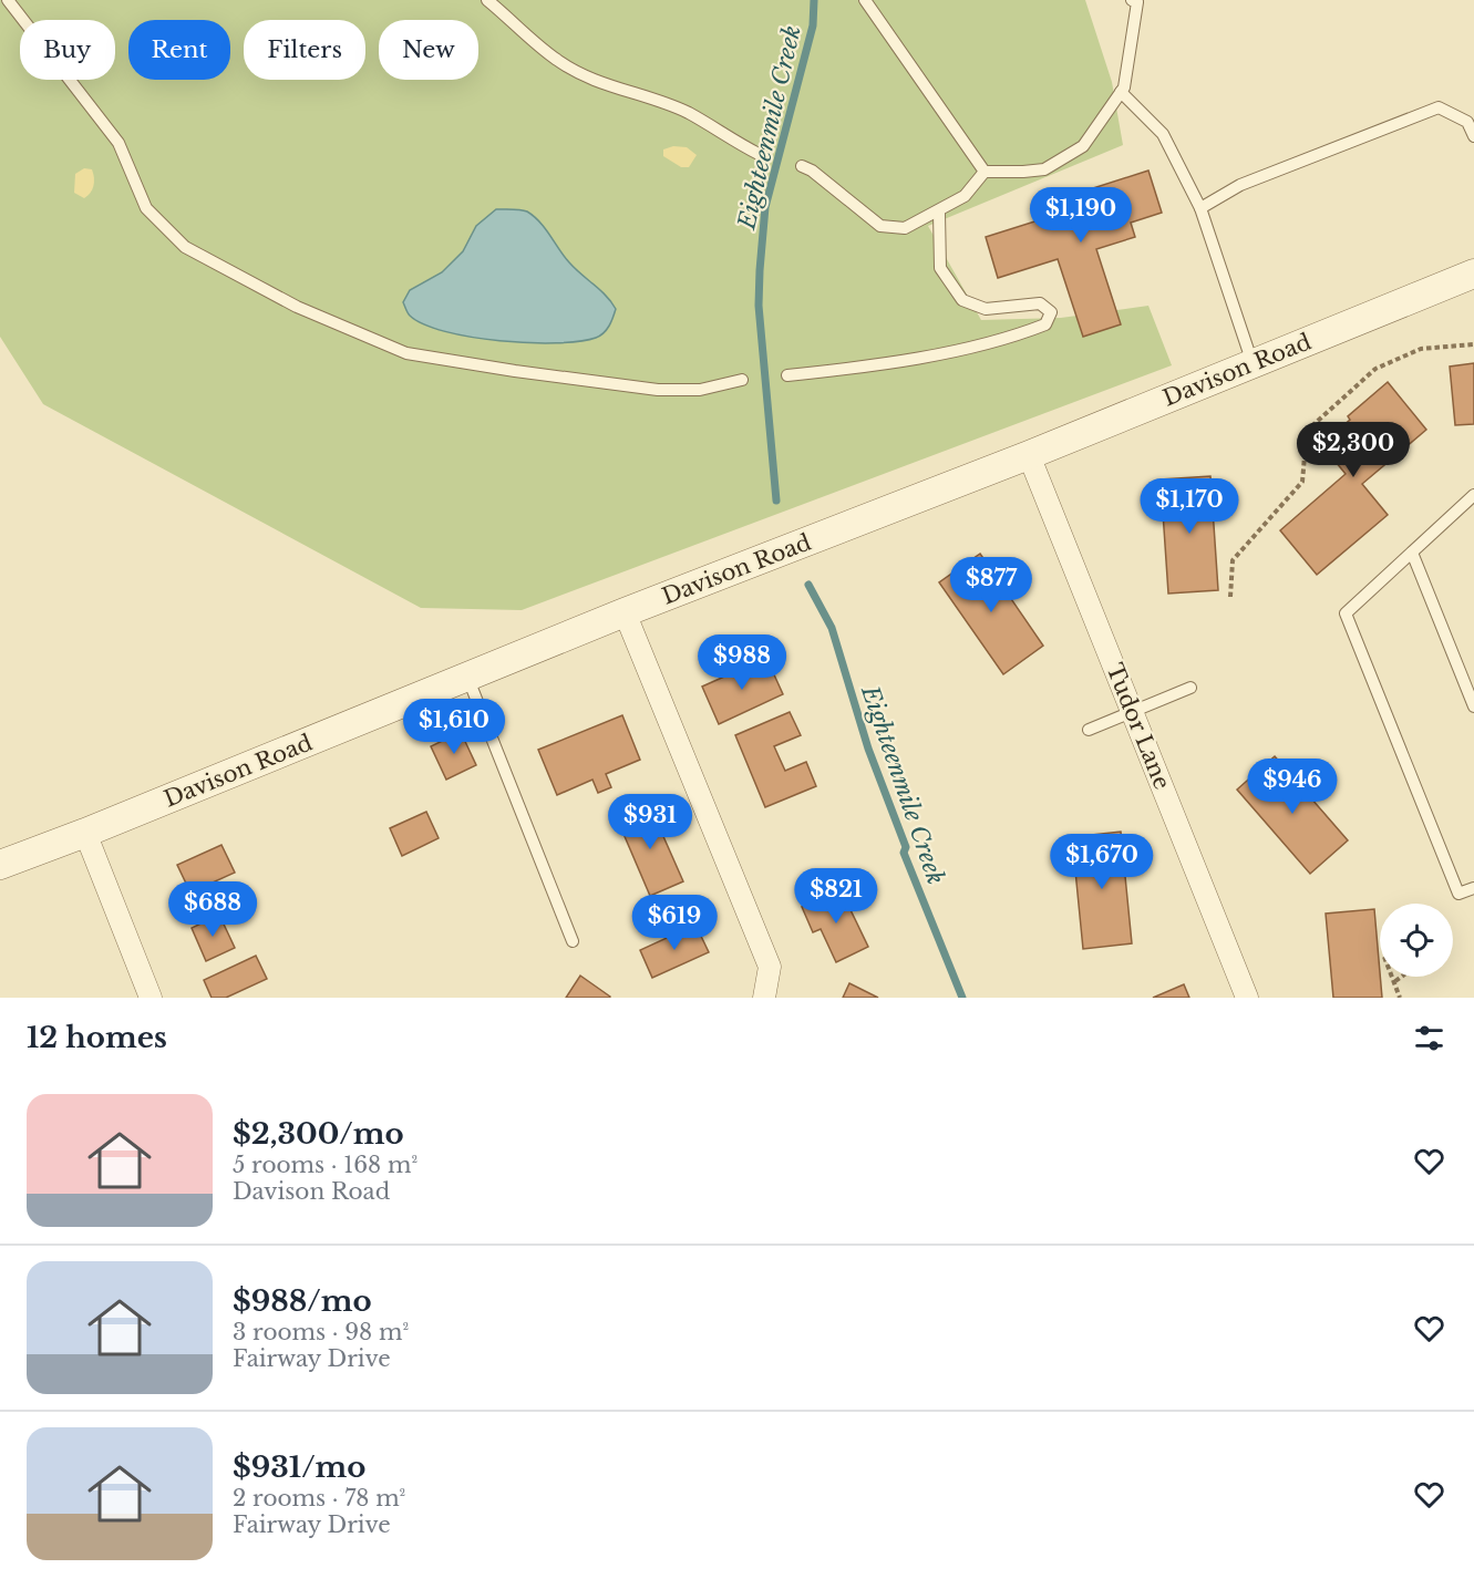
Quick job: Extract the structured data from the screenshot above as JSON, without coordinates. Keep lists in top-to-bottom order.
{
  "streets": {
    "street": ["Davison Road", "Tudor Lane"]
  },
  "crossings": [
    ["Davison Road", "Tudor Lane"]
  ],
  "water": ["Eighteenmile Creek"],
  "page": {
    "chip": [
      "Buy",
      "Rent",
      "Filters",
      "New"
    ],
    "price": [
      "$1,190",
      "$2,300",
      "$1,170",
      "$877",
      "$988",
      "$1,610",
      "$946",
      "$931",
      "$1,670",
      "$821",
      "$688",
      "$619"
    ],
    "heading": "12 homes",
    "list": [
      {
        "name": "$2,300/mo",
        "note": "5 rooms · 168 m² · Davison Road"
      },
      {
        "name": "$988/mo",
        "note": "3 rooms · 98 m² · Fairway Drive"
      },
      {
        "name": "$931/mo",
        "note": "2 rooms · 78 m² · Fairway Drive"
      }
    ]
  }
}
